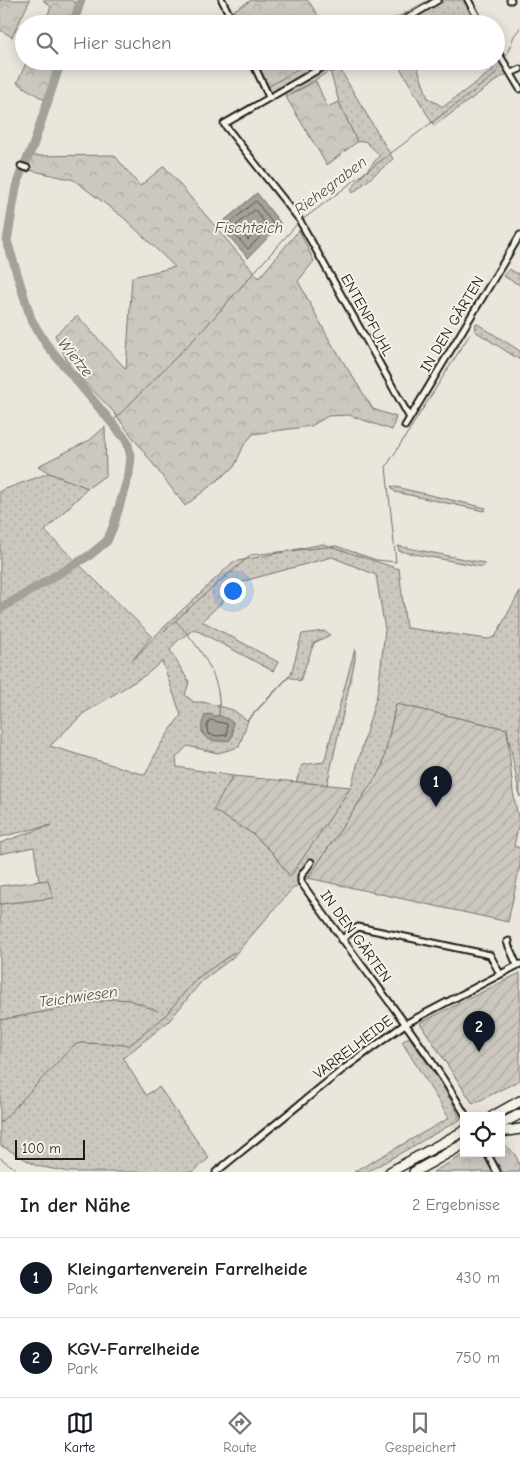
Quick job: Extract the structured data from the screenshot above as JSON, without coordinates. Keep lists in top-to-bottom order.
{
  "streets": {
    "street": ["ENTENPFUHL", "IN DEN GÄRTEN", "VARRELHEIDE"]
  },
  "crossings": [
    ["ENTENPFUHL", "IN DEN GÄRTEN"],
    ["IN DEN GÄRTEN", "VARRELHEIDE"]
  ],
  "water": [
    "Riehegraben",
    "Fischteich",
    "Wietze",
    "Teichwiesen"
  ],
  "scale_bar": "100 m",
  "page": {
    "search": "Hier suchen",
    "pins": ["1", "2"],
    "scale": "100 m",
    "heading": ["In der Nähe", "2 Ergebnisse"],
    "list": [
      {
        "mark": "1",
        "name": "Kleingartenverein Farrelheide",
        "note": "Park",
        "value": "430 m"
      },
      {
        "mark": "2",
        "name": "KGV-Farrelheide",
        "note": "Park",
        "value": "750 m"
      }
    ],
    "nav": ["Karte", "Route", "Gespeichert"]
  }
}
